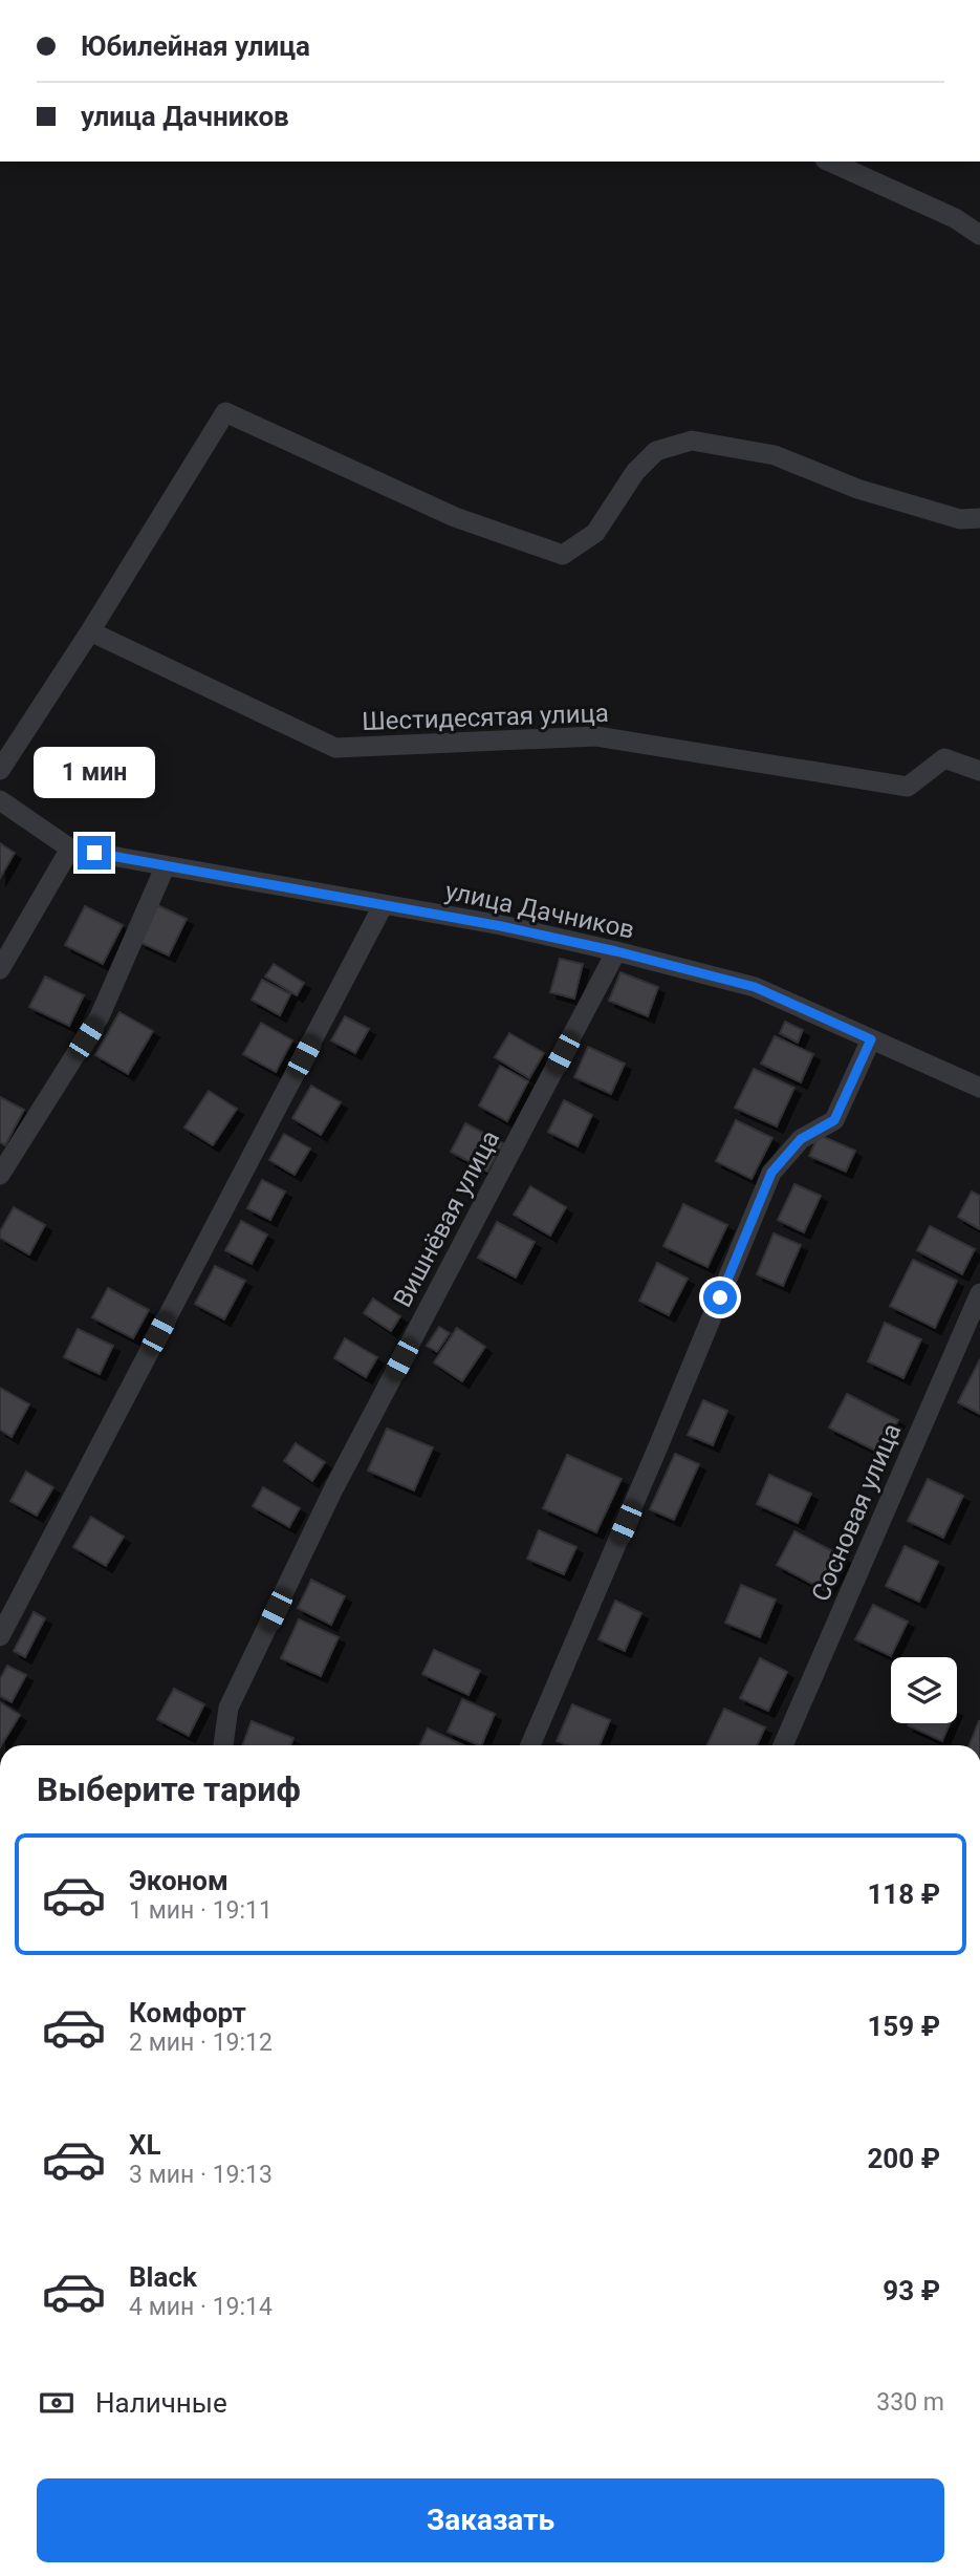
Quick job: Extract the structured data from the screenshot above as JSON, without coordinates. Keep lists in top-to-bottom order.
{
  "streets": {
    "street": [
      "Шестидесятая улица",
      "улица Дачников",
      "Вишнёвая улица",
      "Сосновая улица"
    ]
  },
  "crossings": [
    ["улица Дачников", "Вишнёвая улица"]
  ],
  "page": {
    "banner": ["Юбилейная улица", "улица Дачников"],
    "bubble": "1 мин",
    "heading": "Выберите тариф",
    "list": [
      {
        "name": "Эконом",
        "note": "1 мин · 19:11",
        "value": "118 ₽"
      },
      {
        "name": "Комфорт",
        "note": "2 мин · 19:12",
        "value": "159 ₽"
      },
      {
        "name": "XL",
        "note": "3 мин · 19:13",
        "value": "200 ₽"
      },
      {
        "name": "Black",
        "note": "4 мин · 19:14",
        "value": "93 ₽"
      }
    ],
    "pay": ["Наличные", "330 m"],
    "buttons": "Заказать"
  }
}
